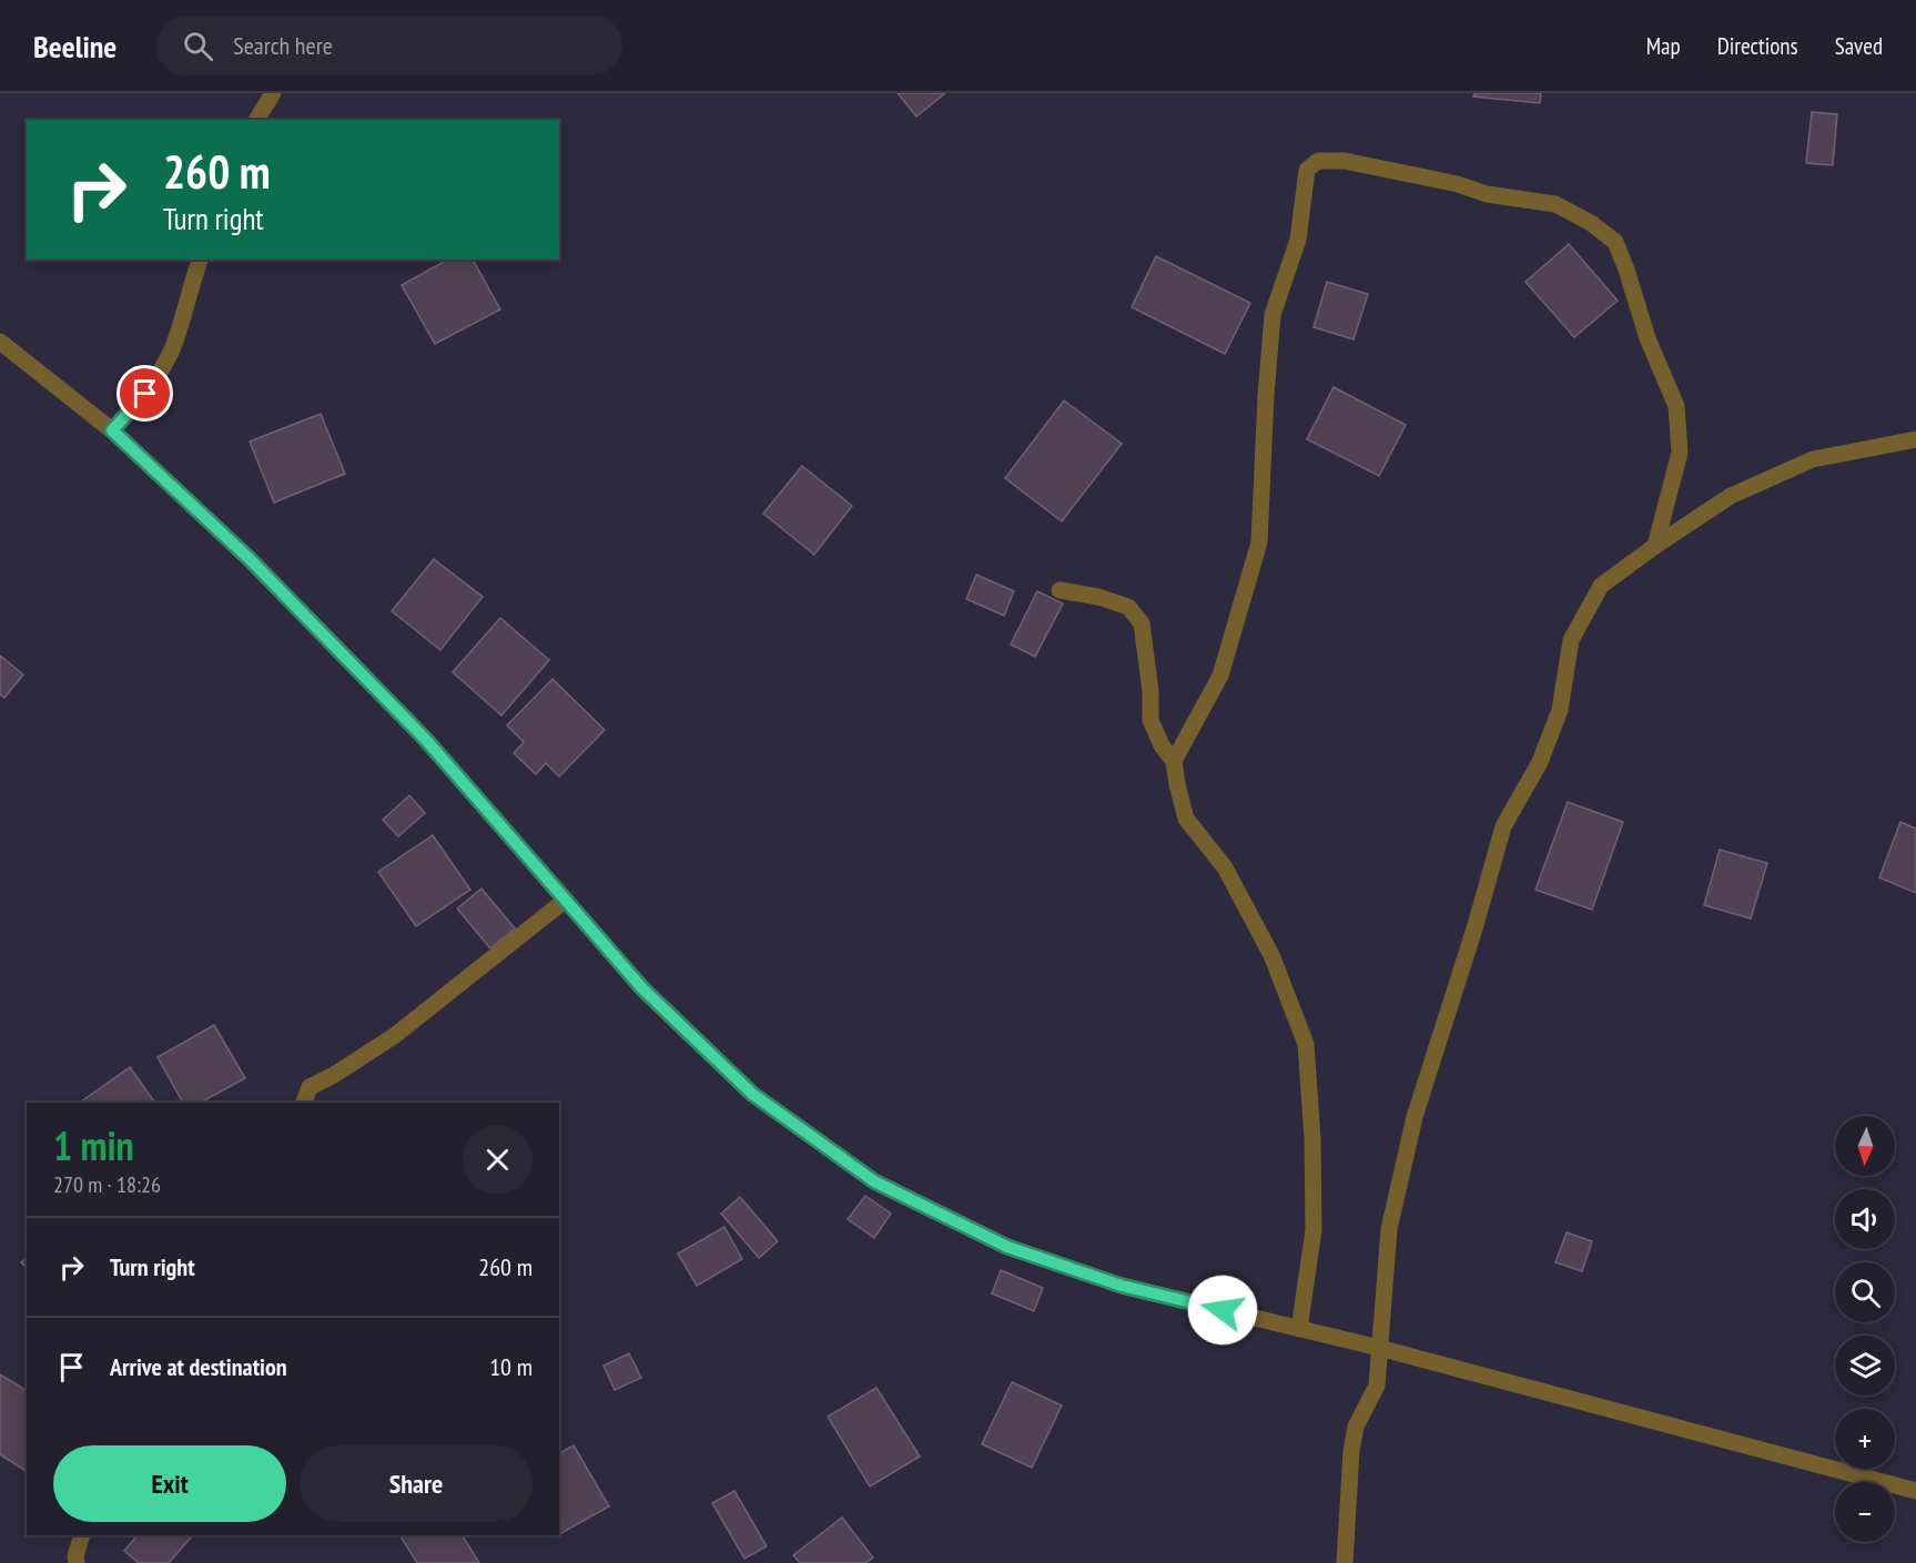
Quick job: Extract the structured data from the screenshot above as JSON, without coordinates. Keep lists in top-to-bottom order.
{
  "north": "bottom",
  "page": {
    "header": "Beeline",
    "search": "Search here",
    "nav": ["Map", "Directions", "Saved"],
    "turn": ["260 m", "Turn right"],
    "heading": ["1 min", "270 m · 18:26"],
    "map_buttons": ["+", "−"],
    "list": [
      {
        "name": "Turn right",
        "value": "260 m"
      },
      {
        "name": "Arrive at destination",
        "value": "10 m"
      }
    ],
    "buttons": ["Exit", "Share"]
  }
}
